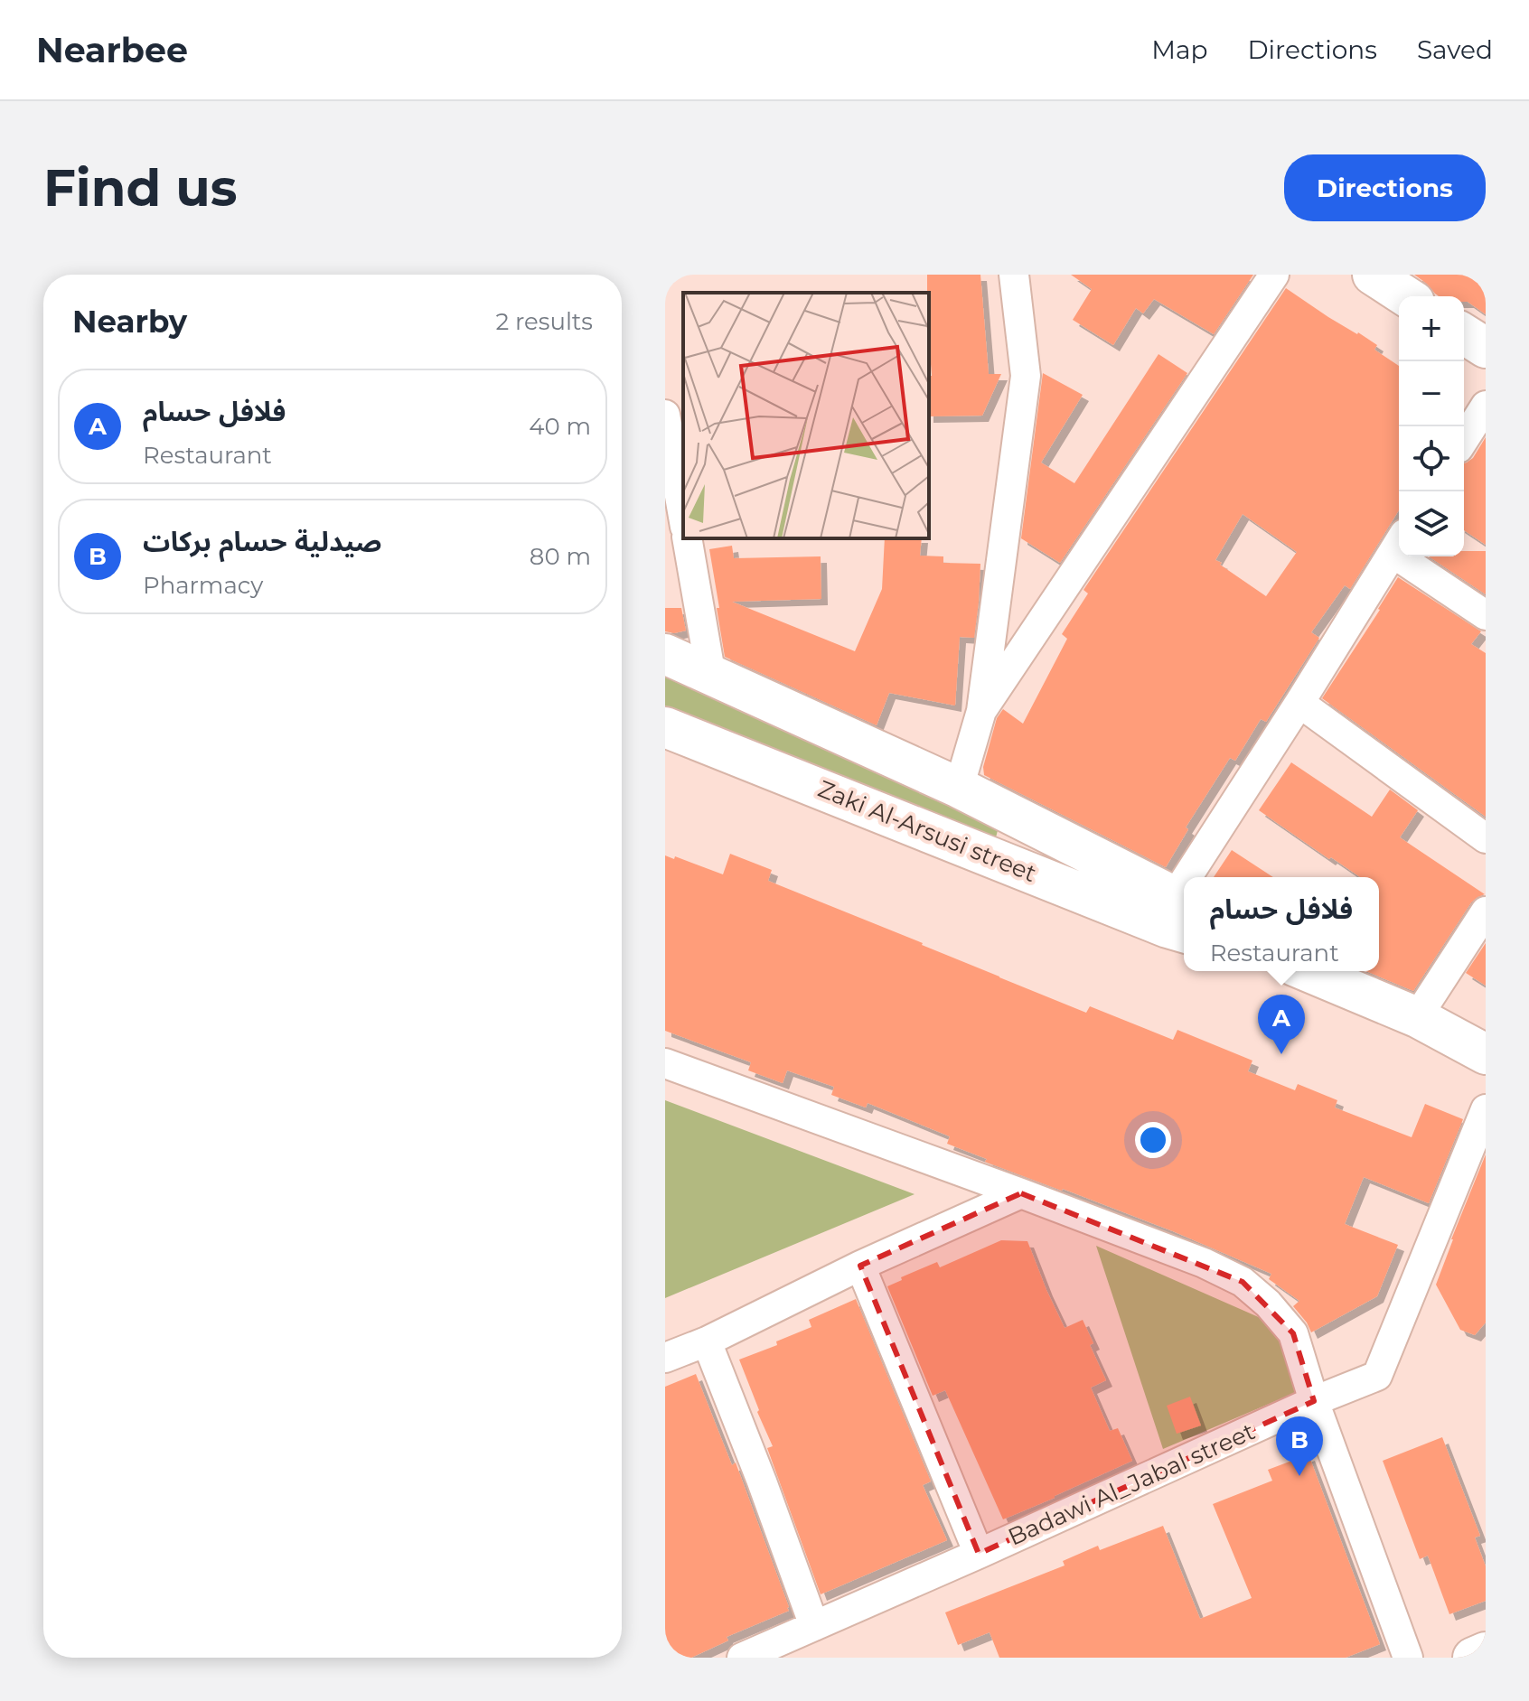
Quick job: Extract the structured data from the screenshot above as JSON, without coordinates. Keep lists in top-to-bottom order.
{
  "streets": {
    "street": ["Zaki Al-Arsusi street", "Badawi Al_Jabal street"]
  },
  "page": {
    "header": "Nearbee",
    "nav": ["Map", "Directions", "Saved"],
    "buttons": "Directions",
    "title": "Find us",
    "heading": ["Nearby", "2 results"],
    "map_buttons": ["+", "−"],
    "list": [
      {
        "mark": "A",
        "name": "فلافل حسام",
        "note": "Restaurant",
        "value": "40 m"
      },
      {
        "mark": "B",
        "name": "صيدلية حسام بركات",
        "note": "Pharmacy",
        "value": "80 m"
      }
    ],
    "popup": ["فلافل حسام", "Restaurant"],
    "pins": ["A", "B"]
  }
}
